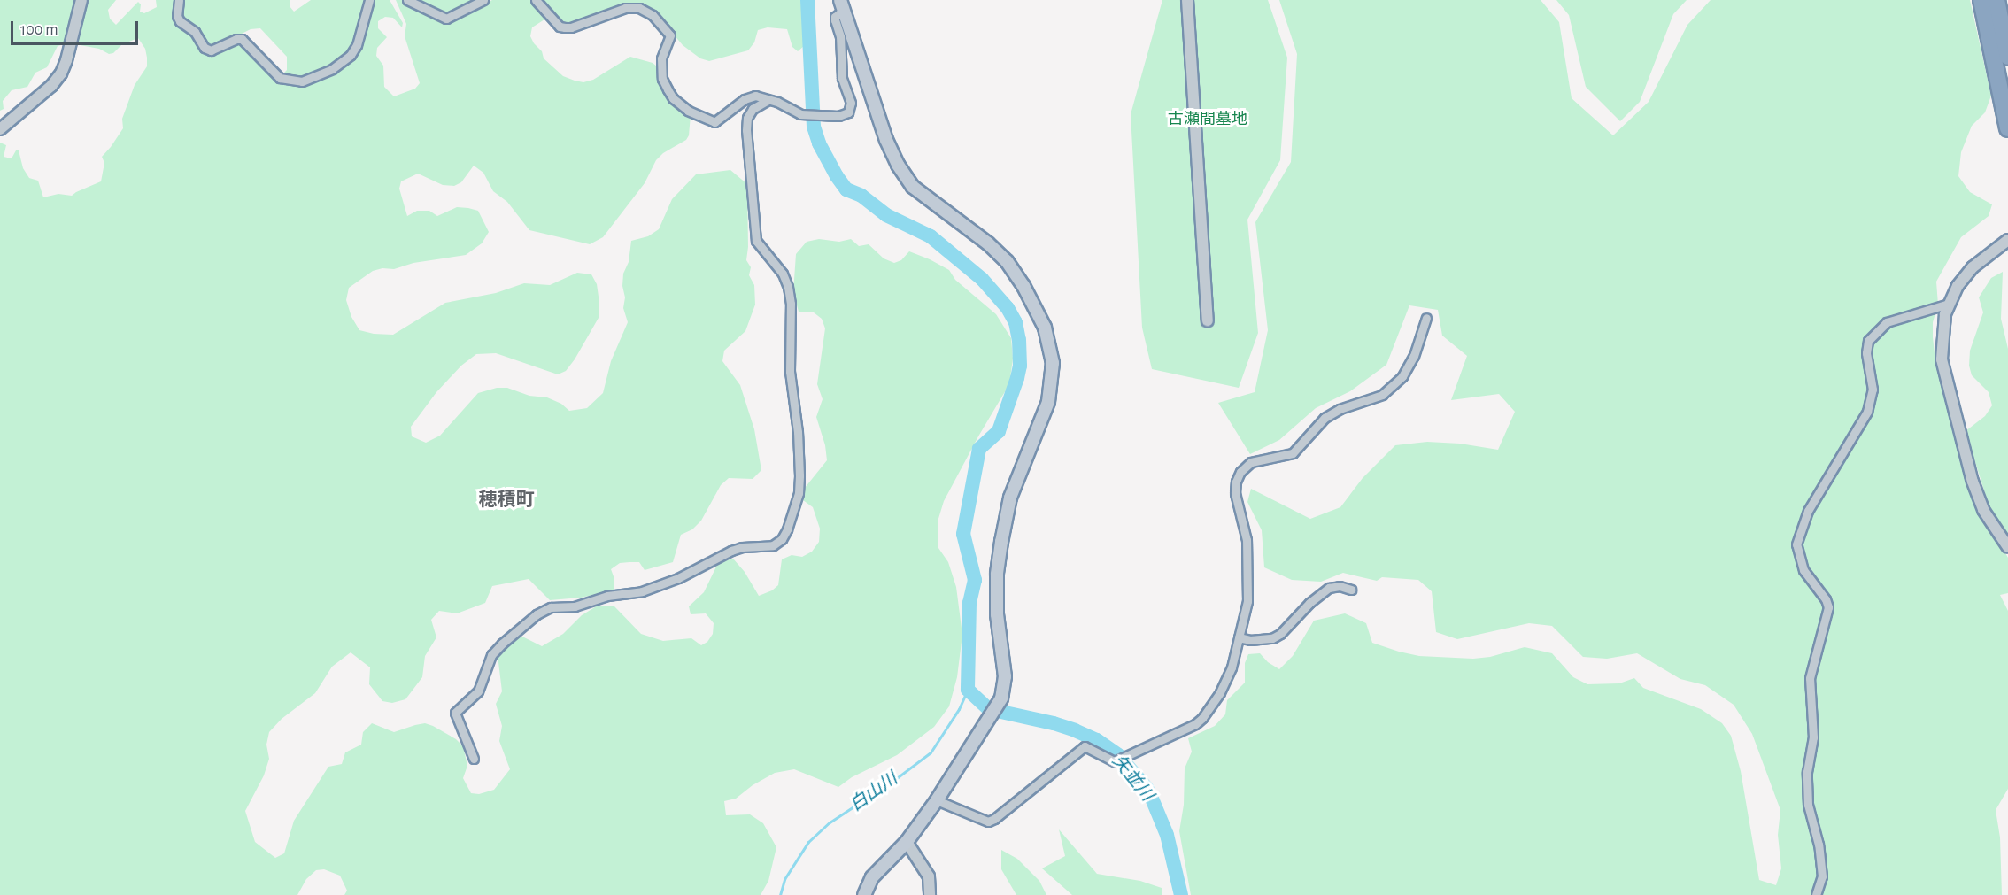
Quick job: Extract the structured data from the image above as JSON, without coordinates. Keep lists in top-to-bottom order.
{
  "districts": ["穂積町"],
  "water": ["矢並川", "白山川"],
  "parks": ["古瀬間墓地"],
  "scale_bar": "100 m"
}
